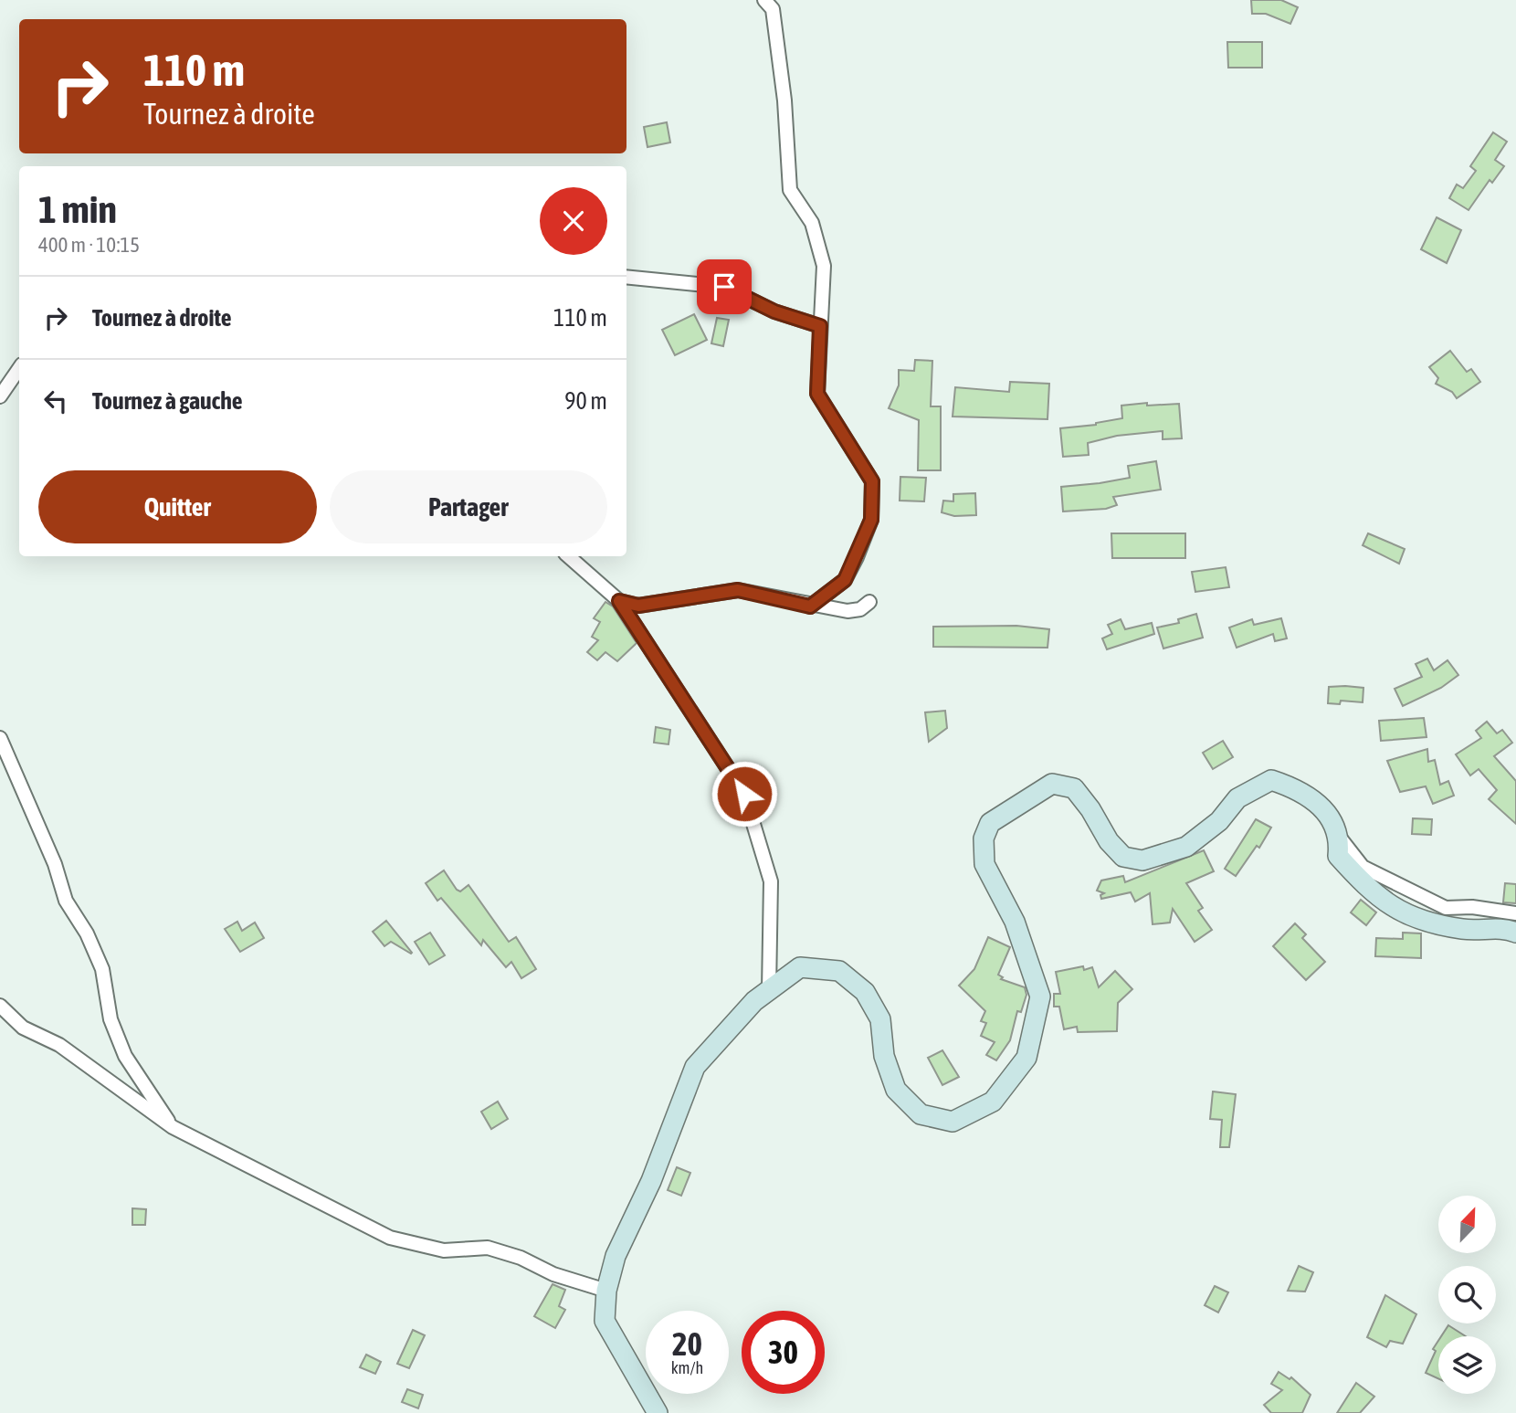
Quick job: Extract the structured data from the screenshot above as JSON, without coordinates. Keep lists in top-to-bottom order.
{
  "north": "top right",
  "page": {
    "turn": ["110 m", "Tournez à droite"],
    "heading": ["1 min", "400 m · 10:15"],
    "list": [
      {
        "name": "Tournez à droite",
        "value": "110 m"
      },
      {
        "name": "Tournez à gauche",
        "value": "90 m"
      }
    ],
    "buttons": ["Quitter", "Partager"],
    "speed": "20 km/h",
    "limit": "30"
  }
}
